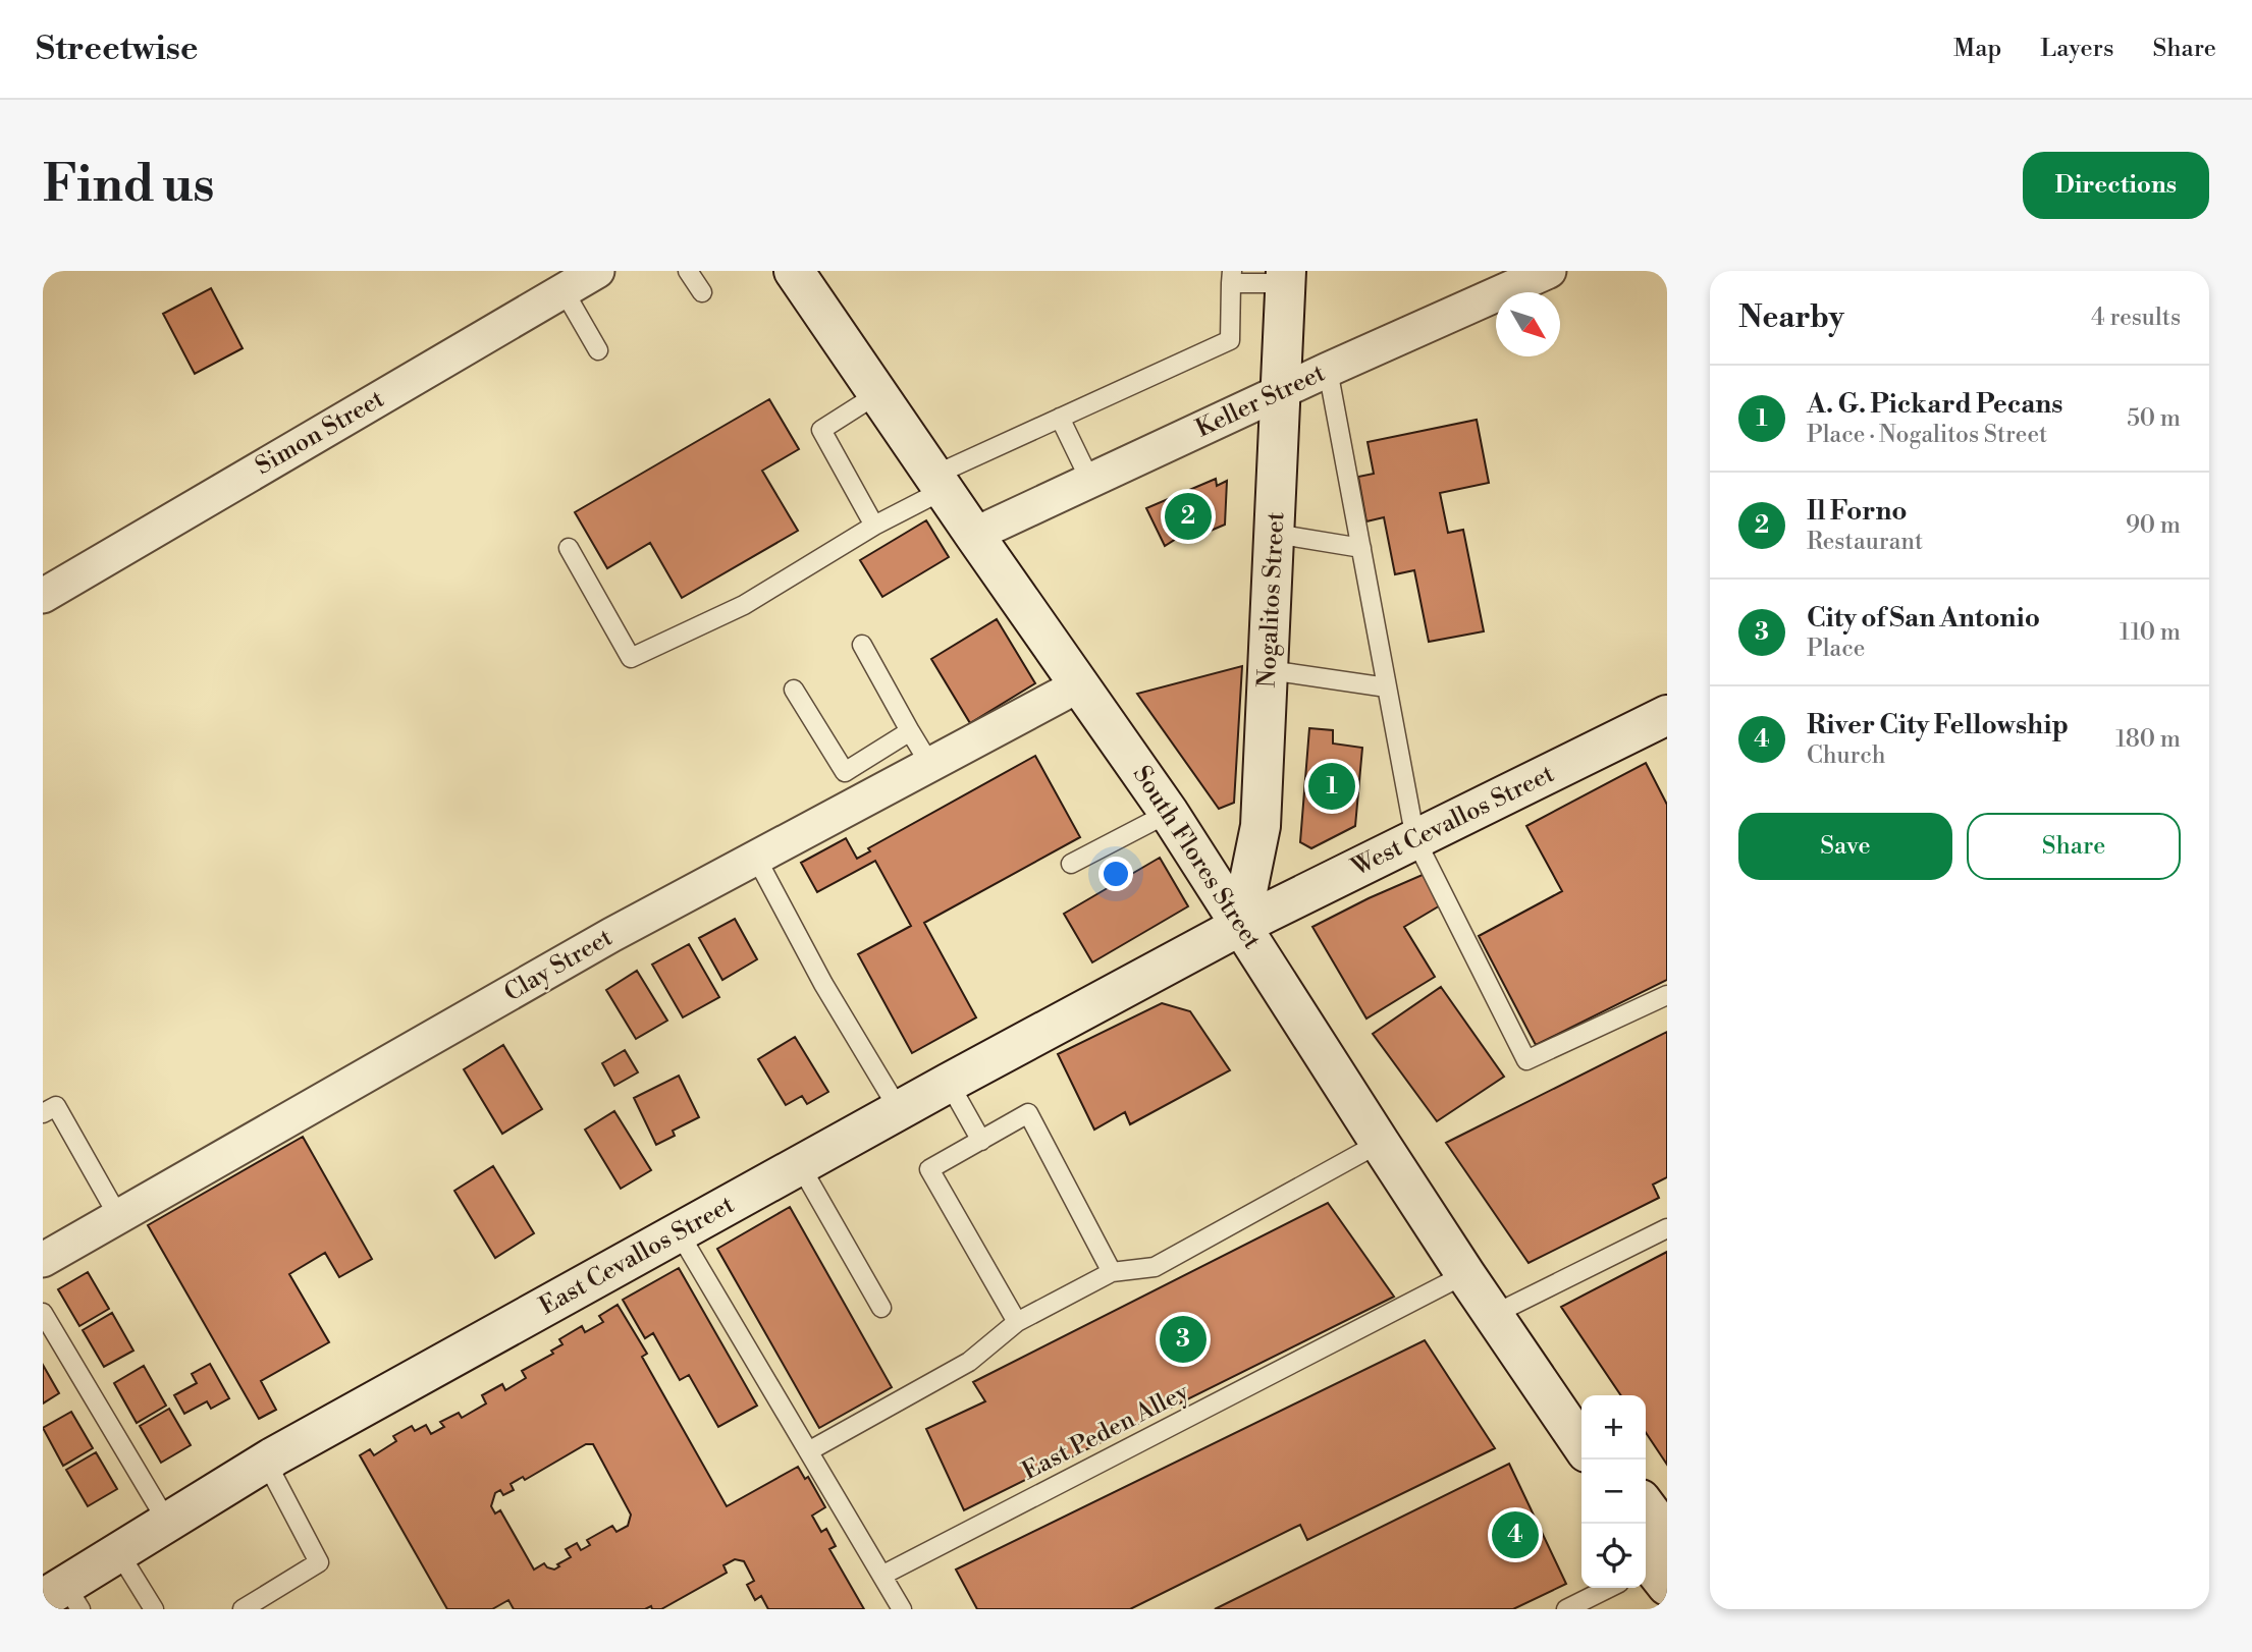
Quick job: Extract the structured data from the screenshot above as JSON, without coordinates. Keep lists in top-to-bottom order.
{
  "streets": {
    "main road": [
      "Nogalitos Street",
      "West Cevallos Street",
      "South Flores Street",
      "East Cevallos Street"
    ],
    "street": ["Keller Street", "Simon Street", "Clay Street"],
    "lane": ["East Peden Alley"]
  },
  "crossings": [
    ["Keller Street", "Nogalitos Street"],
    ["Keller Street", "South Flores Street"],
    ["Nogalitos Street", "West Cevallos Street"],
    ["Nogalitos Street", "South Flores Street"],
    ["Nogalitos Street", "East Cevallos Street"],
    ["West Cevallos Street", "South Flores Street"],
    ["West Cevallos Street", "East Cevallos Street"],
    ["South Flores Street", "Clay Street"],
    ["South Flores Street", "East Cevallos Street"],
    ["South Flores Street", "East Peden Alley"]
  ],
  "north": "bottom right",
  "page": {
    "header": "Streetwise",
    "nav": ["Map", "Layers", "Share"],
    "buttons": [
      "Directions",
      ["Save", "Share"]
    ],
    "title": "Find us",
    "heading": ["Nearby", "4 results"],
    "list": [
      {
        "mark": "1",
        "name": "A. G. Pickard Pecans",
        "note": "Place · Nogalitos Street",
        "value": "50 m"
      },
      {
        "mark": "2",
        "name": "Il Forno",
        "note": "Restaurant",
        "value": "90 m"
      },
      {
        "mark": "3",
        "name": "City of San Antonio",
        "note": "Place",
        "value": "110 m"
      },
      {
        "mark": "4",
        "name": "River City Fellowship",
        "note": "Church",
        "value": "180 m"
      }
    ],
    "pins": [
      "2",
      "1",
      "3",
      "4"
    ],
    "map_buttons": ["+", "−"]
  }
}
